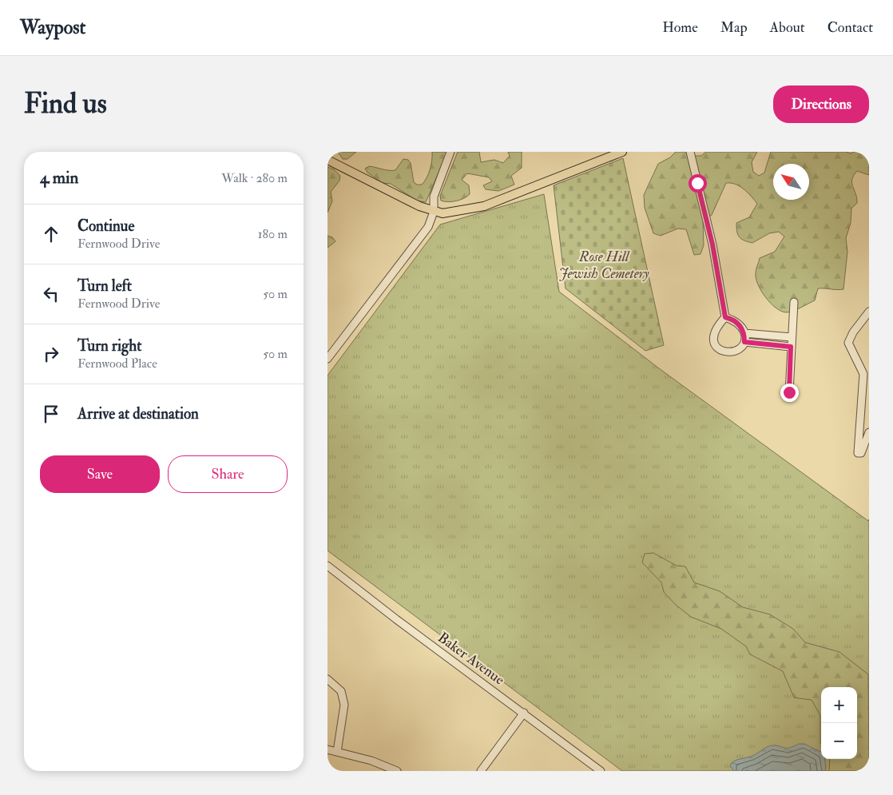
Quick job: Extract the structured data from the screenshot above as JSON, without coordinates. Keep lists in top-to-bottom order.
{
  "streets": {
    "street": ["Baker Avenue"]
  },
  "parks": ["Rose Hill Jewish Cemetery"],
  "north": "top left",
  "page": {
    "header": "Waypost",
    "nav": [
      "Home",
      "Map",
      "About",
      "Contact"
    ],
    "buttons": [
      "Directions",
      ["Save", "Share"]
    ],
    "title": "Find us",
    "heading": ["4 min", "Walk · 280 m"],
    "list": [
      ["Continue", "Fernwood Drive", "180 m"],
      ["Turn left", "Fernwood Drive", "50 m"],
      ["Turn right", "Fernwood Place", "50 m"],
      "Arrive at destination"
    ],
    "map_buttons": ["+", "−"]
  }
}
